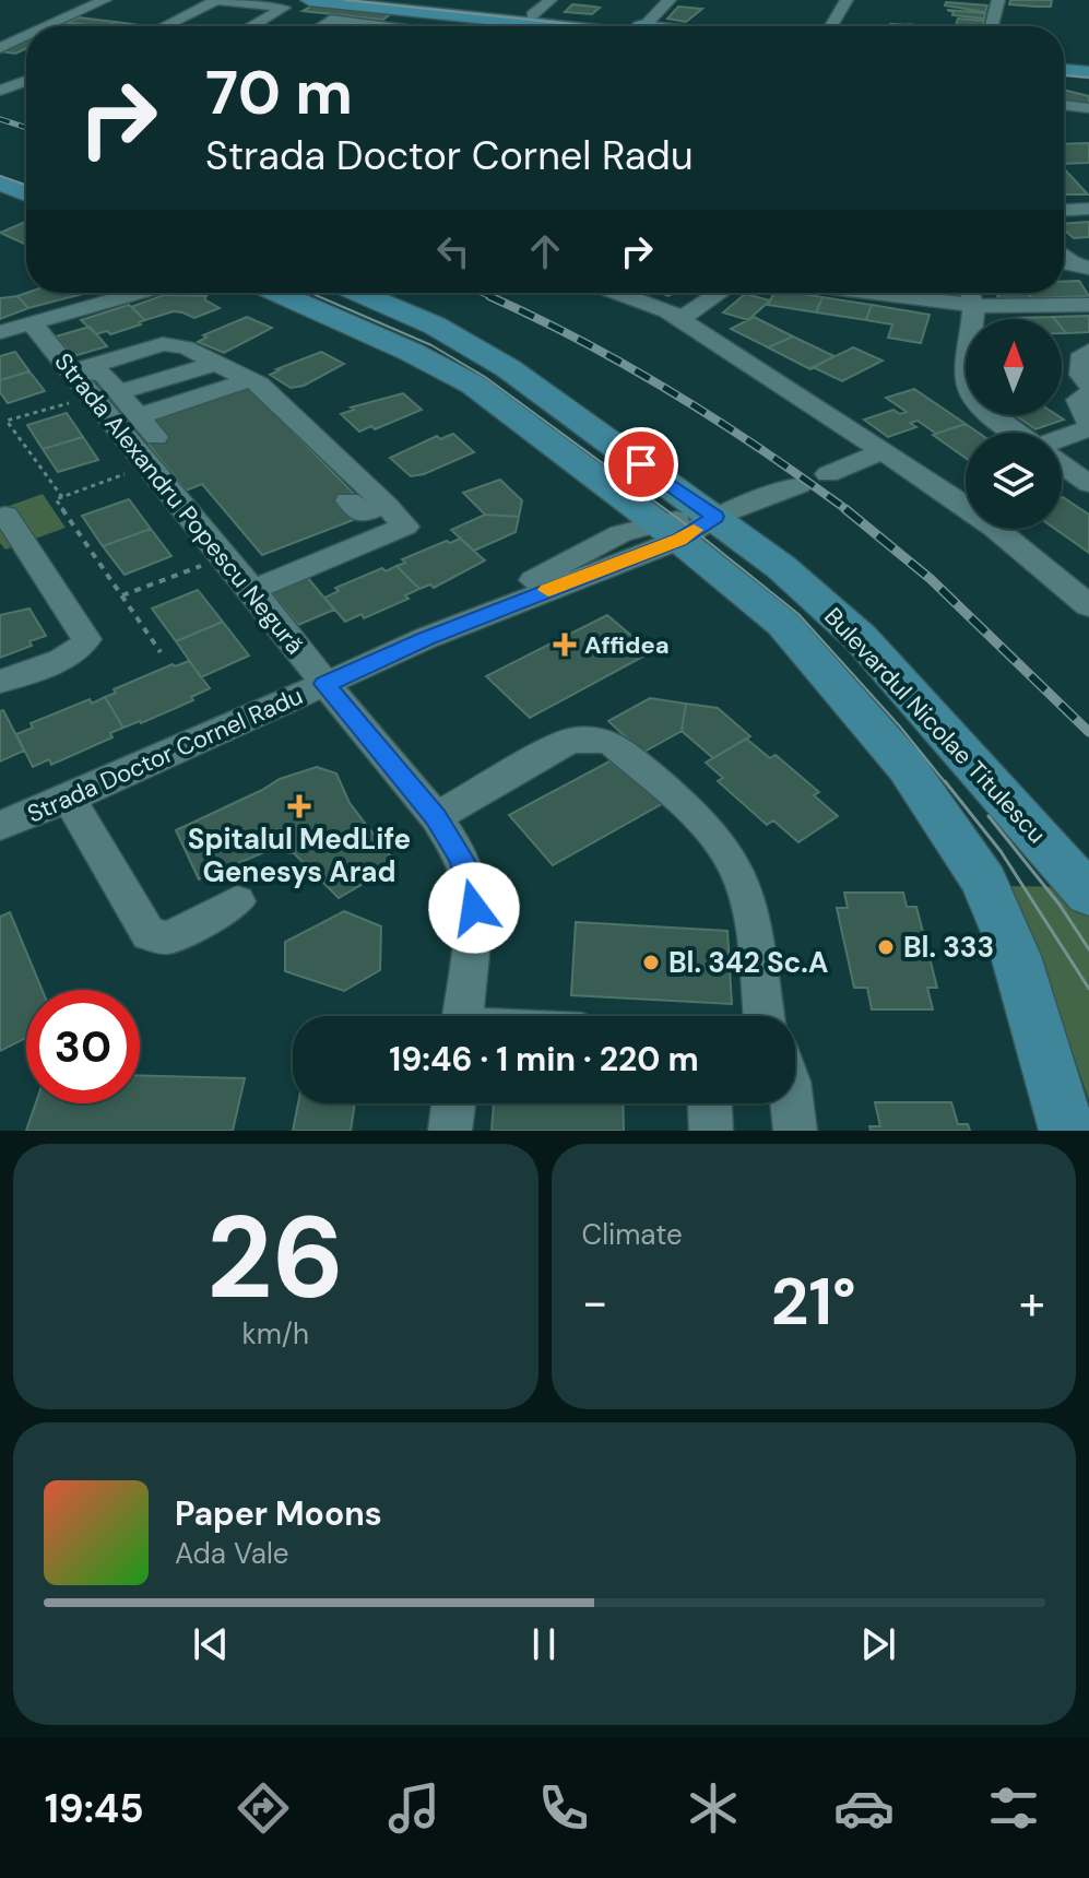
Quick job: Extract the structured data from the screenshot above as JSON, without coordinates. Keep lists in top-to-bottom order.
{
  "streets": {
    "main road": ["Bulevardul Nicolae Titulescu"],
    "street": ["Strada Alexandru Popescu Negură", "Strada Doctor Cornel Radu"]
  },
  "crossings": [
    ["Strada Alexandru Popescu Negură", "Strada Doctor Cornel Radu"],
    ["Bulevardul Nicolae Titulescu", "Strada Doctor Cornel Radu"]
  ],
  "places": {
    "health": ["Affidea", "Spitalul MedLife Genesys Arad"],
    "other": ["Bl. 333", "Bl. 342 Sc.A"]
  },
  "north": "top",
  "page": {
    "turn": ["70 m", "Strada Doctor Cornel Radu"],
    "limit": "30",
    "trip": "19:46 · 1 min · 220 m",
    "tile": [
      ["26", "km/h"],
      "Climate"
    ],
    "heat": ["−", "21°", "+"],
    "song": ["Paper Moons", "Ada Vale"],
    "tabs": "19:45"
  }
}
